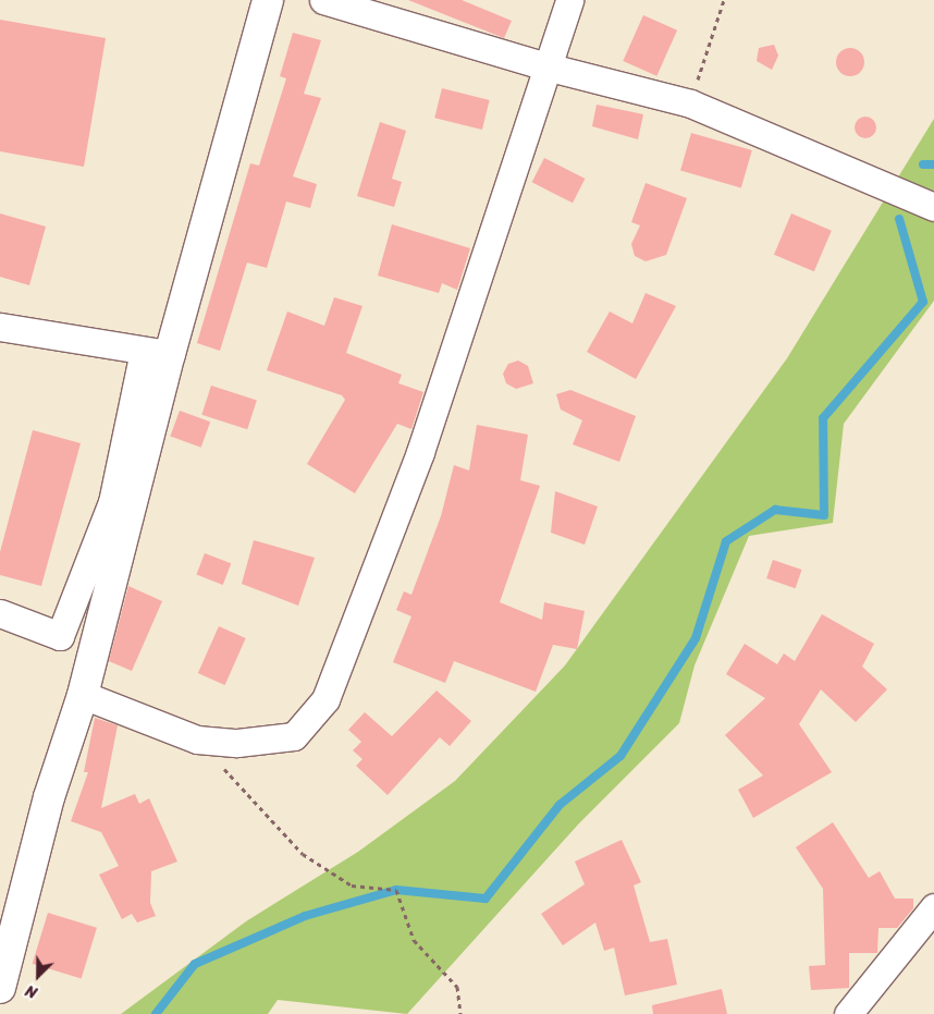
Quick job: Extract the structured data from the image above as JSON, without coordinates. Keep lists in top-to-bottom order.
{
  "north": "bottom left"
}
